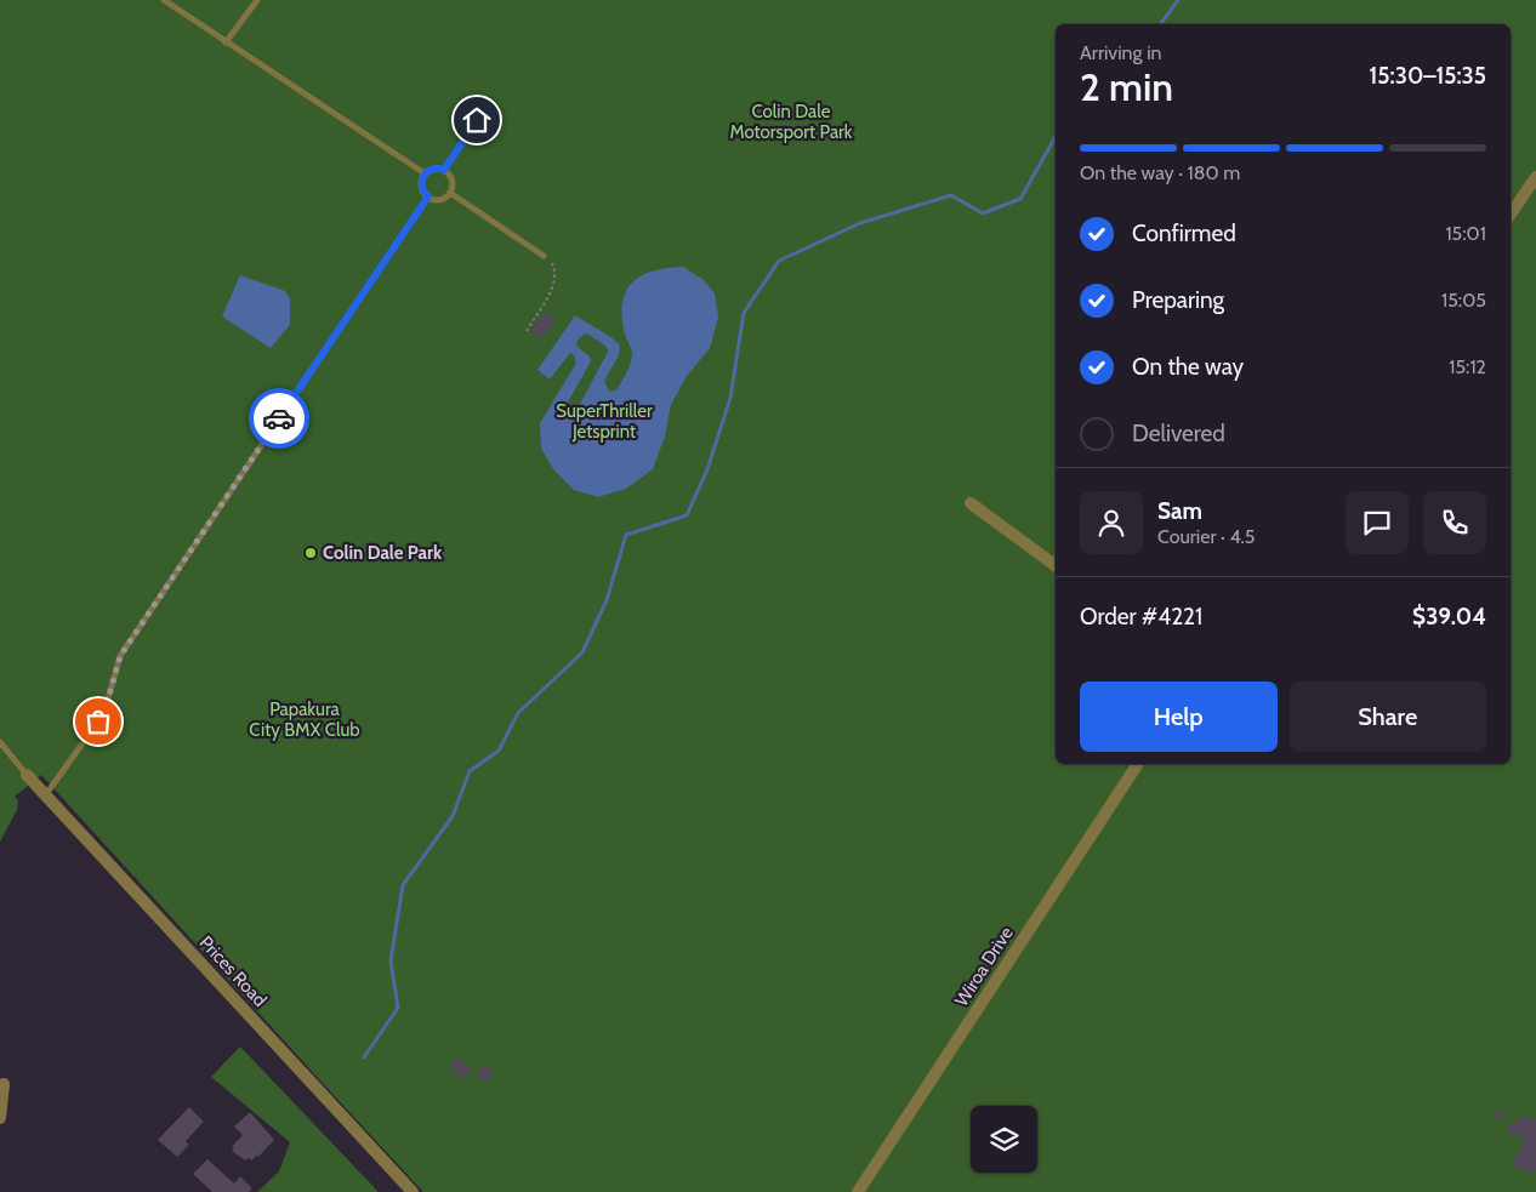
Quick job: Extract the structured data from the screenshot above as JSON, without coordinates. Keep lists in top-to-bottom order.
{
  "streets": {
    "street": ["Wiroa Drive", "Prices Road"]
  },
  "parks": ["Colin Dale Motorsport Park", "SuperThriller Jetsprint", "Papakura City BMX Club"],
  "places": ["Colin Dale Park"],
  "page": {
    "heading": ["2 min", "Arriving in", "15:30–15:35"],
    "panel": [
      "Sam",
      "Courier · 4.5",
      "Order #4221",
      "$39.04"
    ],
    "bar": "On the way · 180 m",
    "list": [
      ["Confirmed", "15:01"],
      ["Preparing", "15:05"],
      ["On the way", "15:12"],
      "Delivered"
    ],
    "buttons": ["Help", "Share"]
  }
}
